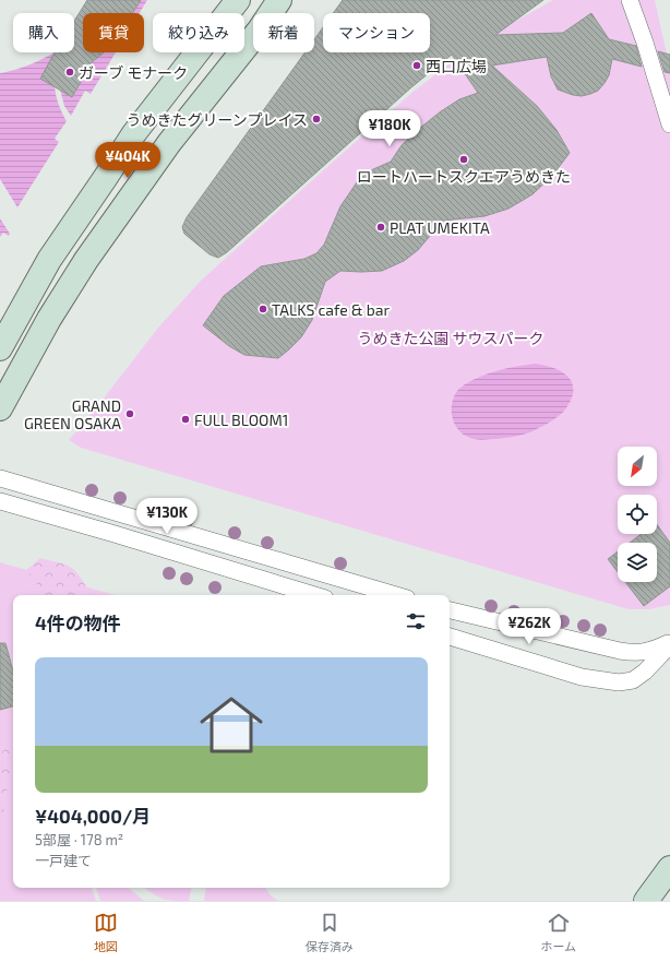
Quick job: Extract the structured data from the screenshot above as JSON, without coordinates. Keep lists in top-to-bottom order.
{
  "parks": ["うめきた公園 サウスパーク"],
  "places": [
    "西口広場",
    "ガーブ モナーク",
    "うめきたグリーンプレイス",
    "ロートハートスクエアうめきた",
    "PLAT UMEKITA",
    "TALKS cafe & bar",
    "GRAND GREEN OSAKA",
    "FULL BLOOM1"
  ],
  "north": "bottom left",
  "page": {
    "chip": [
      "購入",
      "賃貸",
      "絞り込み",
      "新着",
      "マンション"
    ],
    "price": [
      "¥180K",
      "¥404K",
      "¥130K",
      "¥262K"
    ],
    "heading": "4件の物件",
    "list": [
      {
        "name": "¥404,000/月",
        "note": "5部屋 · 178 m² · 一戸建て"
      }
    ],
    "tabs": ["地図", "保存済み", "ホーム"]
  }
}
